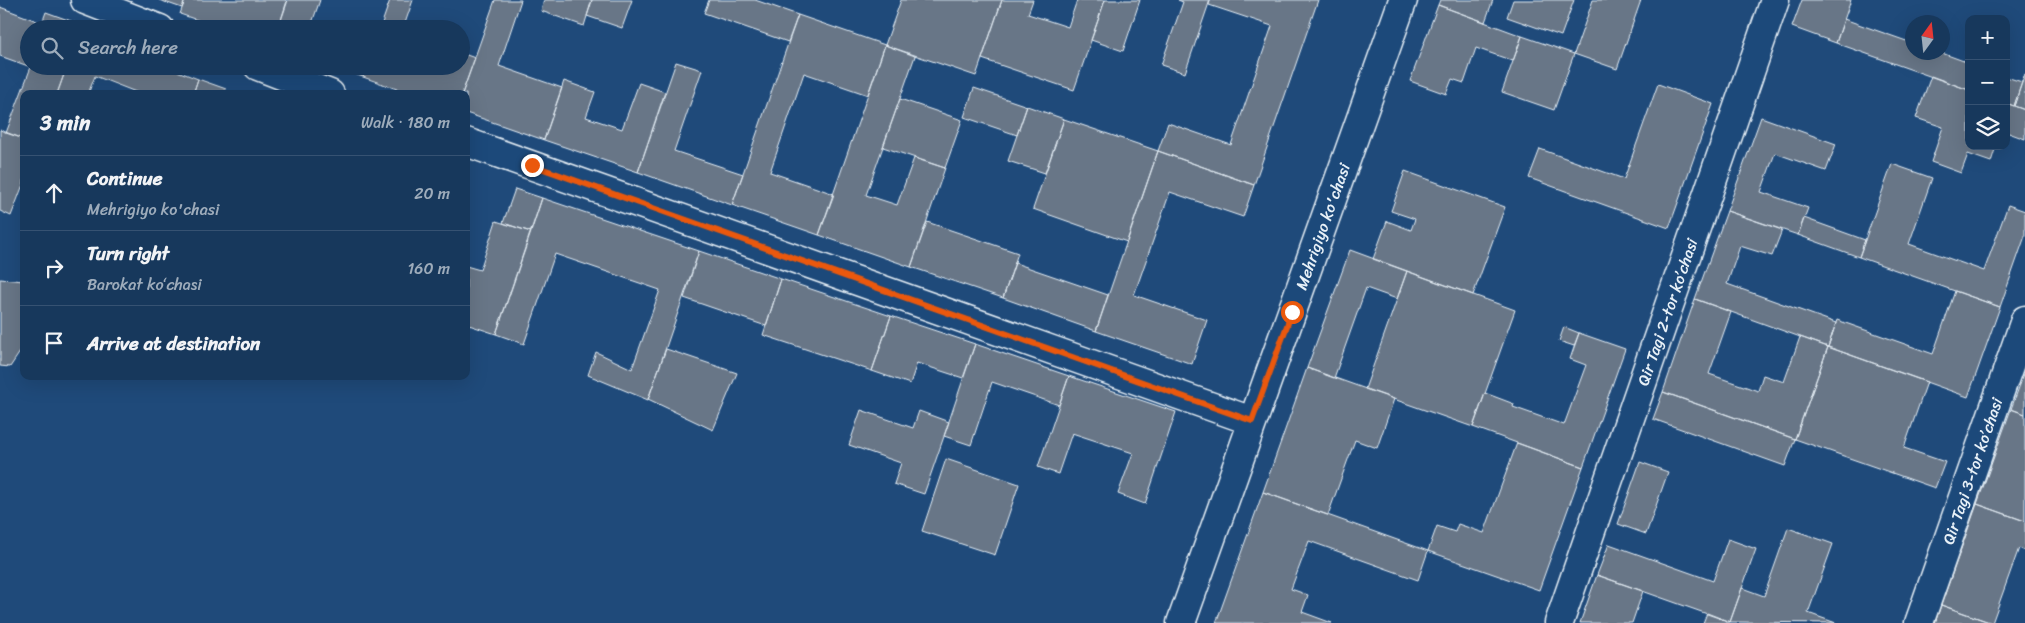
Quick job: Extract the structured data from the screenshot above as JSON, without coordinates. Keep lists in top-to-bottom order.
{
  "streets": {
    "street": ["Mehrigiyo ko'chasi", "Qir Tagi 2-tor koʼchasi", "Qir Tagi 3-tor koʼchasi"]
  },
  "north": "top",
  "page": {
    "map_buttons": ["+", "−"],
    "search": "Search here",
    "heading": ["3 min", "Walk · 180 m"],
    "list": [
      ["Continue", "Mehrigiyo ko'chasi", "20 m"],
      ["Turn right", "Barokat koʻchasi", "160 m"],
      "Arrive at destination"
    ]
  }
}
